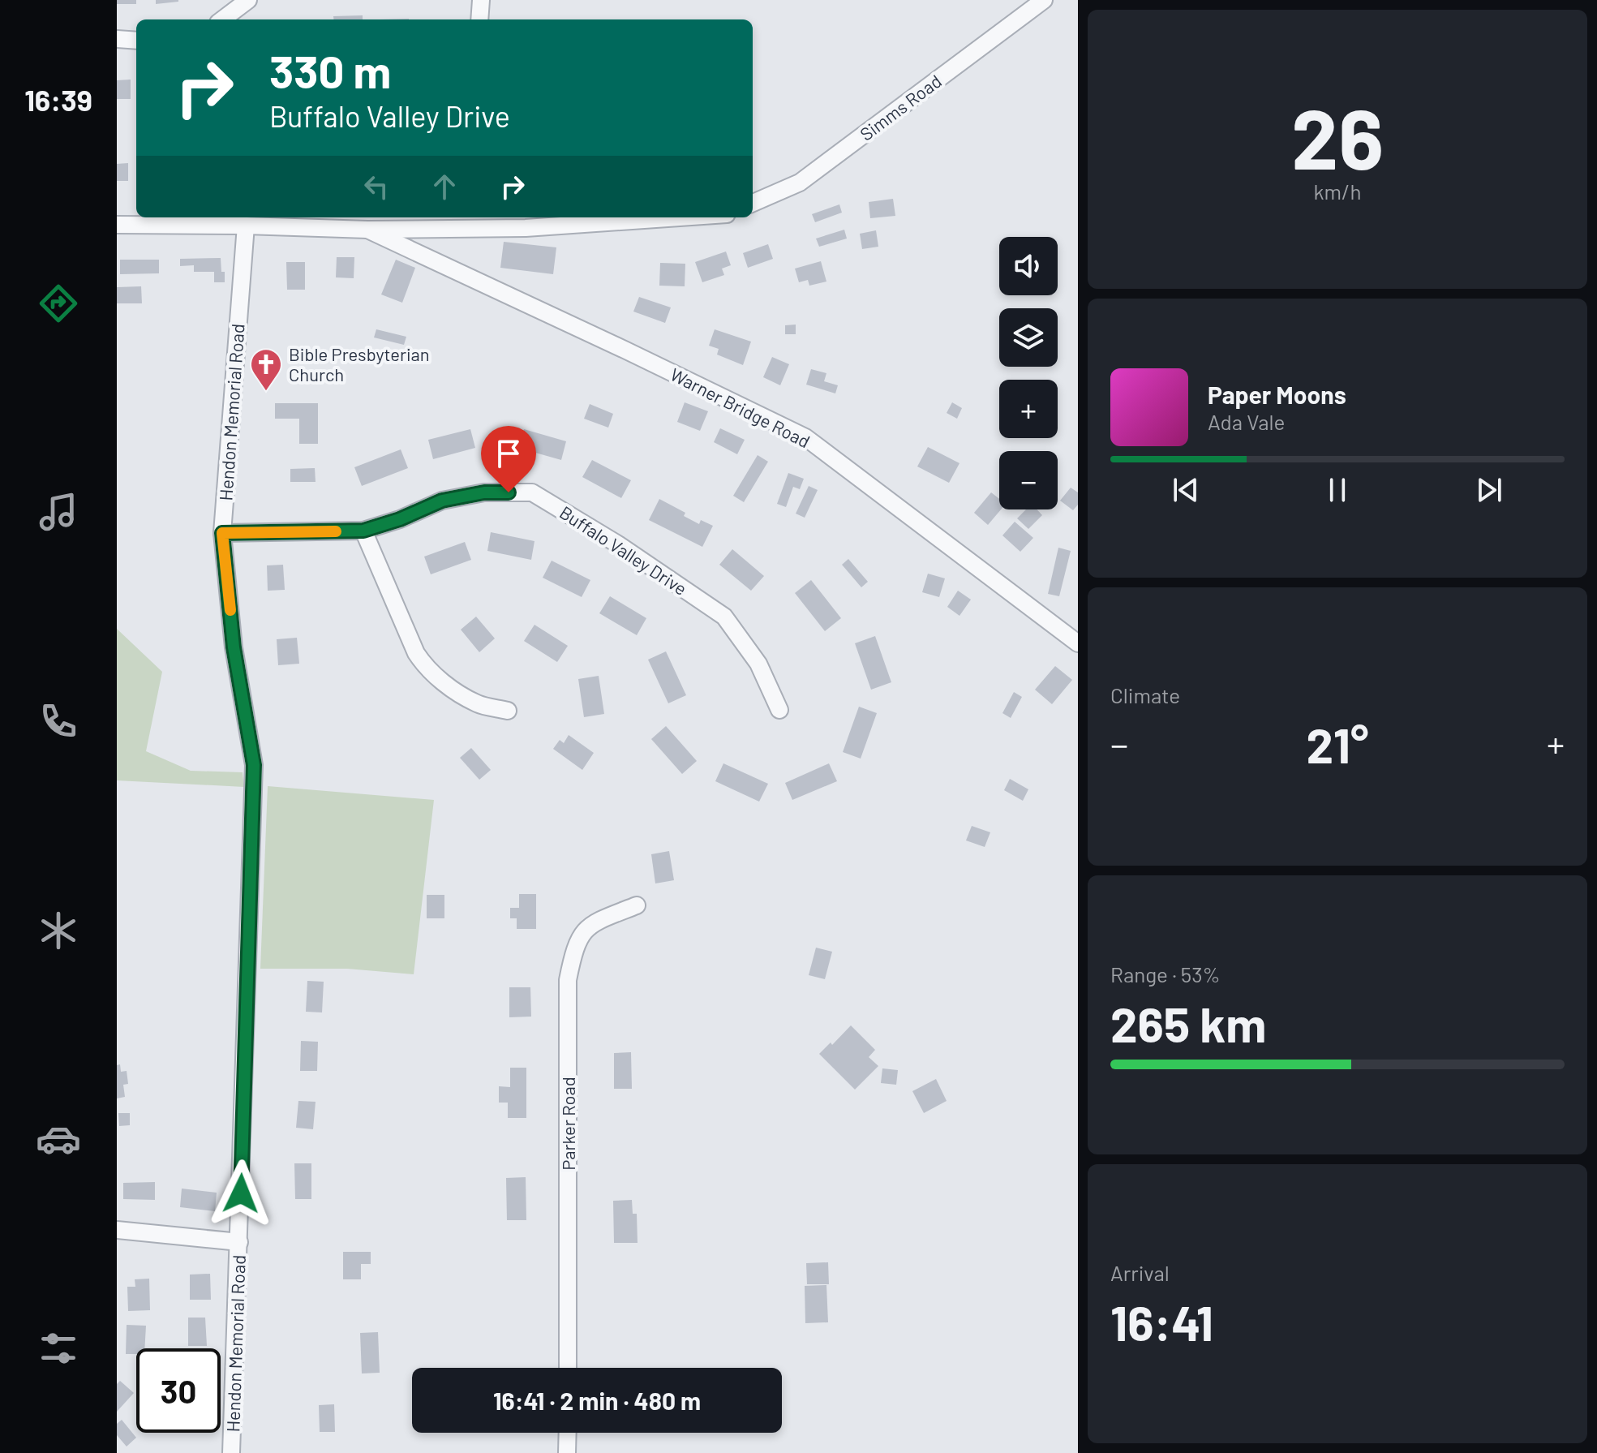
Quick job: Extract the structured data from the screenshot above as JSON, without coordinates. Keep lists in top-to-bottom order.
{
  "streets": {
    "street": [
      "Simms Road",
      "Warner Bridge Road",
      "Hendon Memorial Road",
      "Buffalo Valley Drive",
      "Parker Road"
    ]
  },
  "crossings": [
    ["Hendon Memorial Road", "Buffalo Valley Drive"]
  ],
  "places": {
    "church": ["Bible Presbyterian Church"]
  },
  "page": {
    "tabs": "16:39",
    "tile": [
      ["26", "km/h"],
      "Climate",
      ["Range · 53%", "265 km"],
      ["Arrival", "16:41"]
    ],
    "turn": ["330 m", "Buffalo Valley Drive"],
    "map_buttons": ["+", "−"],
    "song": ["Paper Moons", "Ada Vale"],
    "heat": ["−", "21°", "+"],
    "limit": "30",
    "trip": "16:41 · 2 min · 480 m"
  }
}
